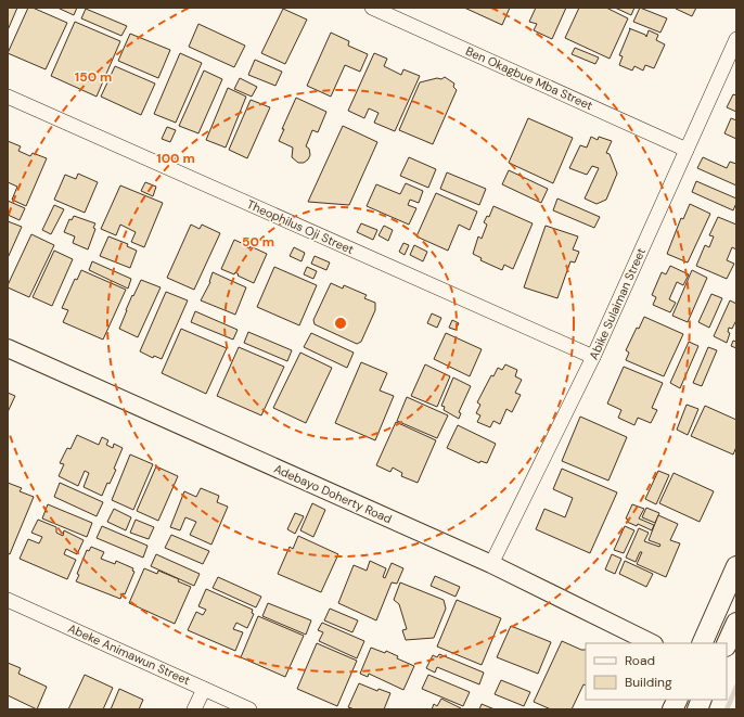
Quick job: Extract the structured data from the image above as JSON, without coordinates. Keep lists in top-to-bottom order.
{
  "streets": {
    "street": [
      "Ben Okagbue Mba Street",
      "Theophilus Oji Street",
      "Abike Sulaiman Street",
      "Adebayo Doherty Road",
      "Abeke Animawun Street"
    ]
  },
  "crossings": [
    ["Ben Okagbue Mba Street", "Abike Sulaiman Street"],
    ["Theophilus Oji Street", "Abike Sulaiman Street"],
    ["Abike Sulaiman Street", "Adebayo Doherty Road"]
  ],
  "legend": ["Road", "Building"],
  "rings": ["150 m", "100 m", "50 m"]
}
